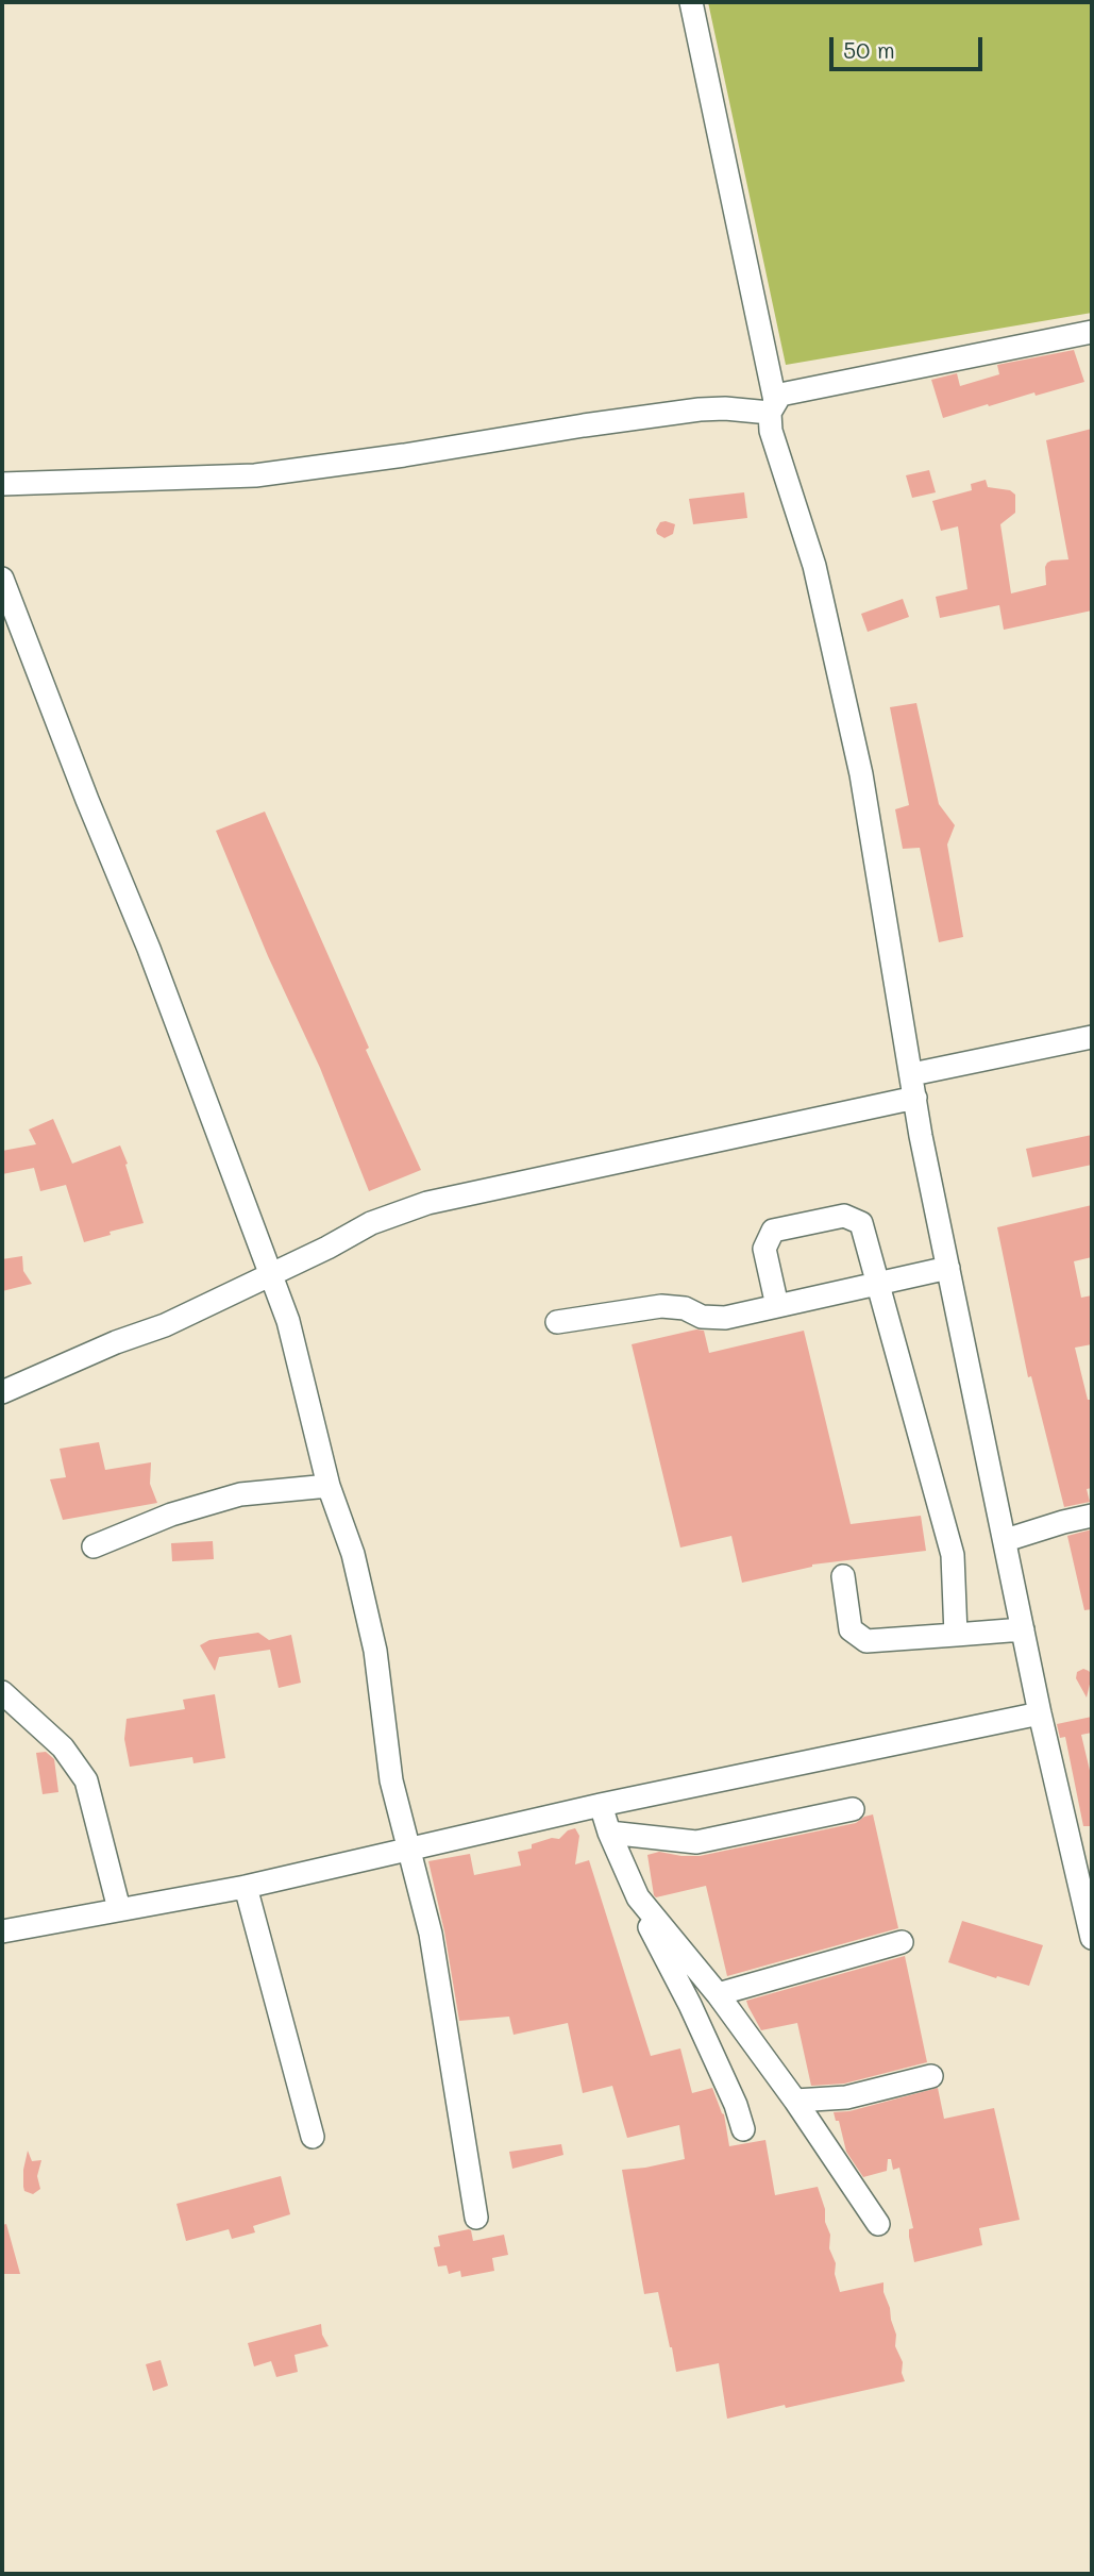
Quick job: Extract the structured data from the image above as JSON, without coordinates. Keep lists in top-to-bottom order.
{
  "scale_bar": "50 m"
}
